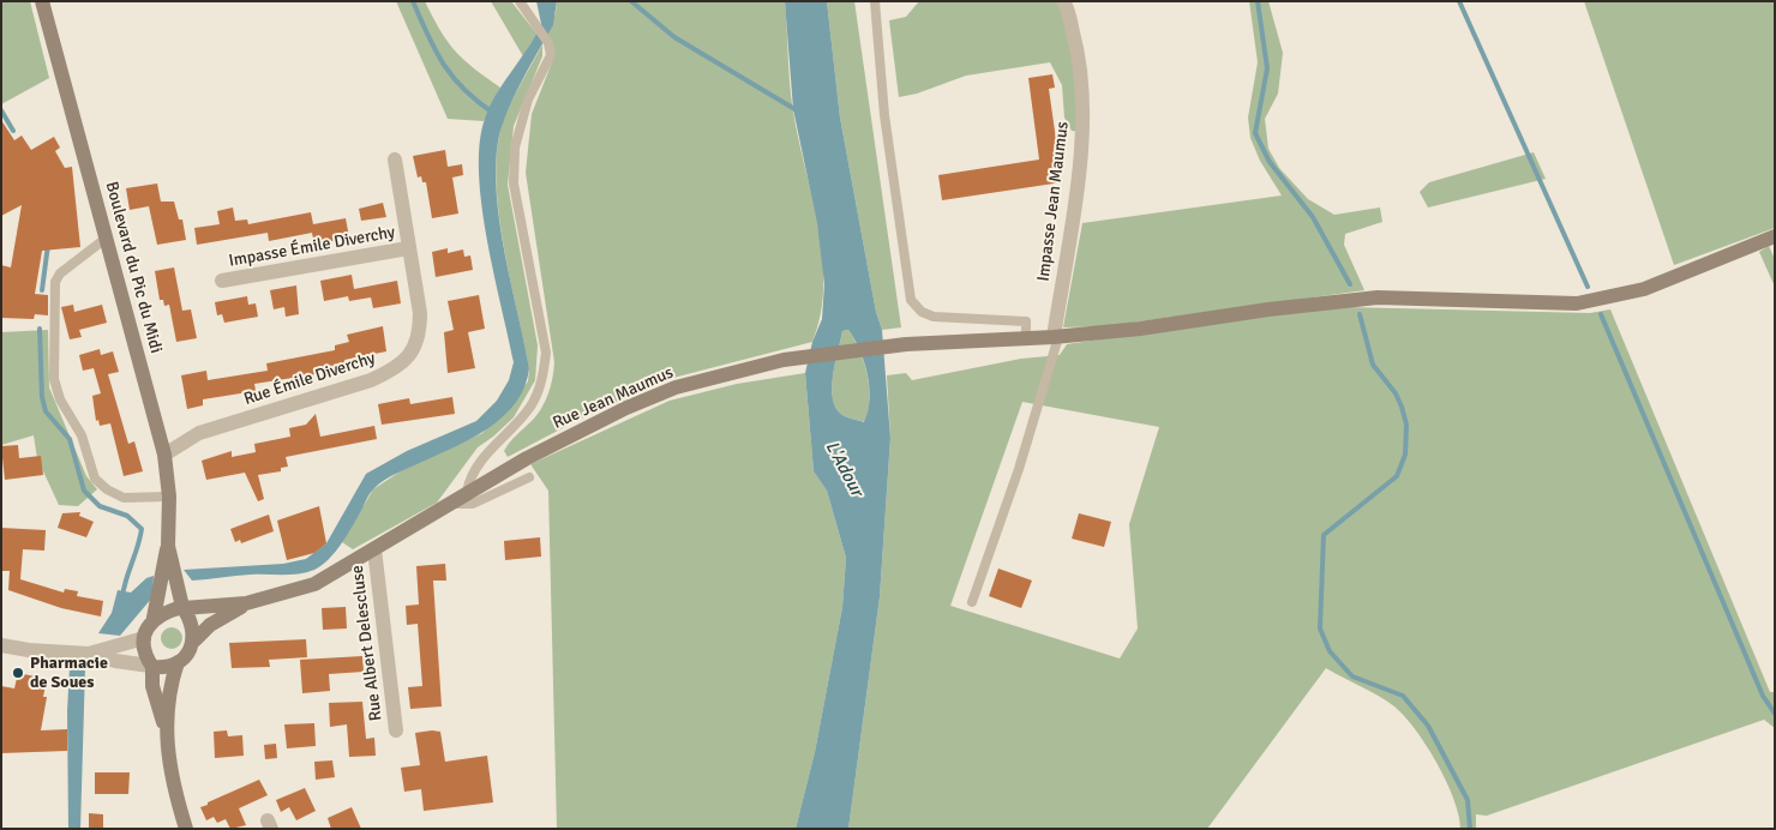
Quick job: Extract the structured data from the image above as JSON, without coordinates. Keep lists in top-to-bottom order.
{
  "streets": {
    "main road": ["Boulevard du Pic du Midi", "Rue Jean Maumus"],
    "street": [
      "Impasse Jean Maumus",
      "Impasse Émile Diverchy",
      "Rue Émile Diverchy",
      "Rue Albert Delescluse"
    ]
  },
  "crossings": [
    ["Impasse Jean Maumus", "Rue Jean Maumus"],
    ["Impasse Émile Diverchy", "Rue Émile Diverchy"],
    ["Boulevard du Pic du Midi", "Rue Émile Diverchy"],
    ["Rue Jean Maumus", "Rue Albert Delescluse"]
  ],
  "water": ["L'Adour"],
  "places": ["Pharmacie de Soues"]
}
